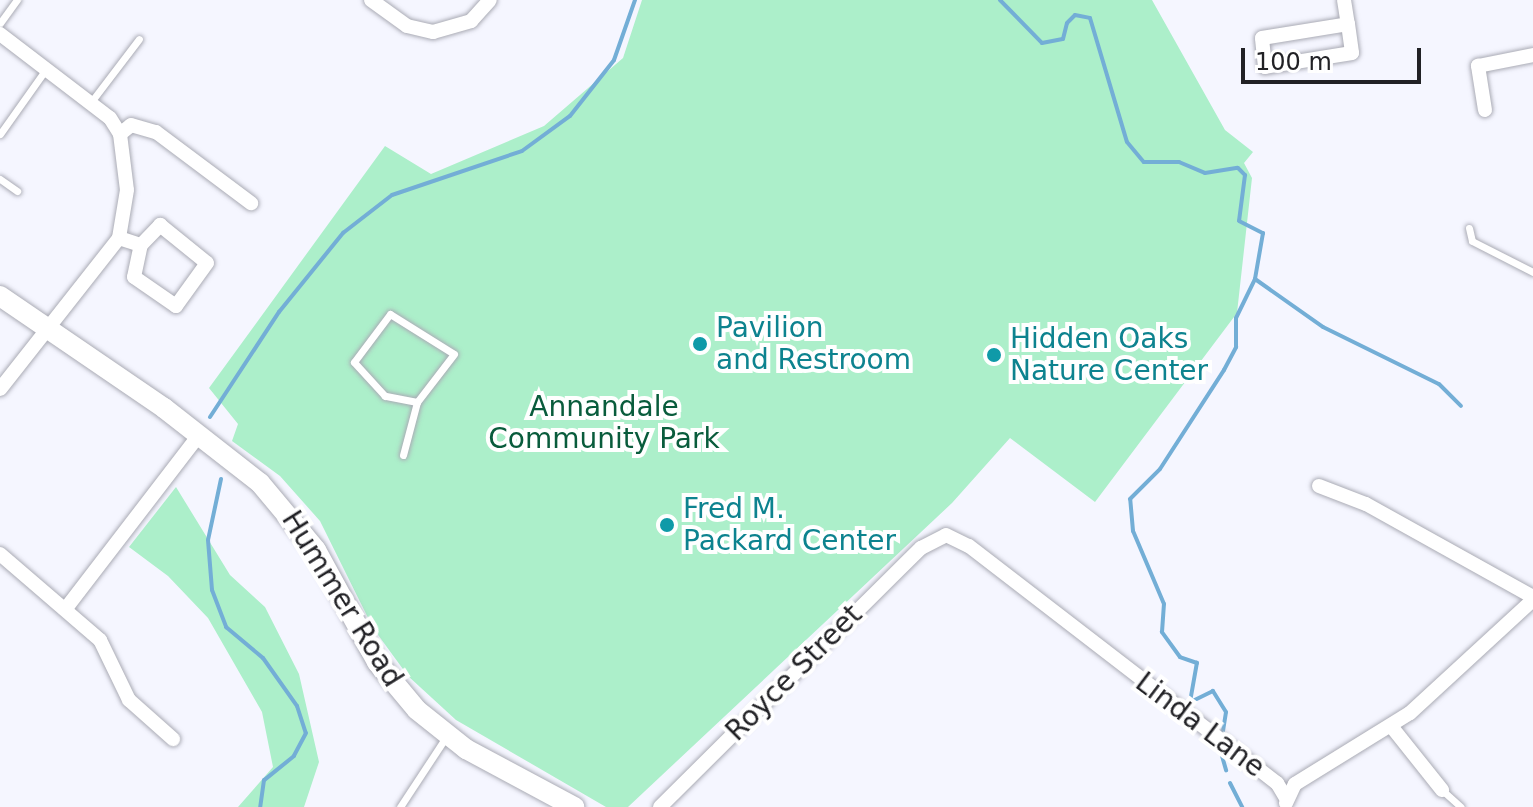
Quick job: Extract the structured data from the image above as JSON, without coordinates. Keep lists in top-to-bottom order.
{
  "streets": {
    "main road": ["Hummer Road"],
    "street": ["Royce Street", "Linda Lane"]
  },
  "crossings": [
    ["Royce Street", "Linda Lane"]
  ],
  "parks": ["Annandale Community Park"],
  "places": ["Pavilion and Restroom", "Hidden Oaks Nature Center", "Fred M. Packard Center"],
  "scale_bar": "100 m"
}
